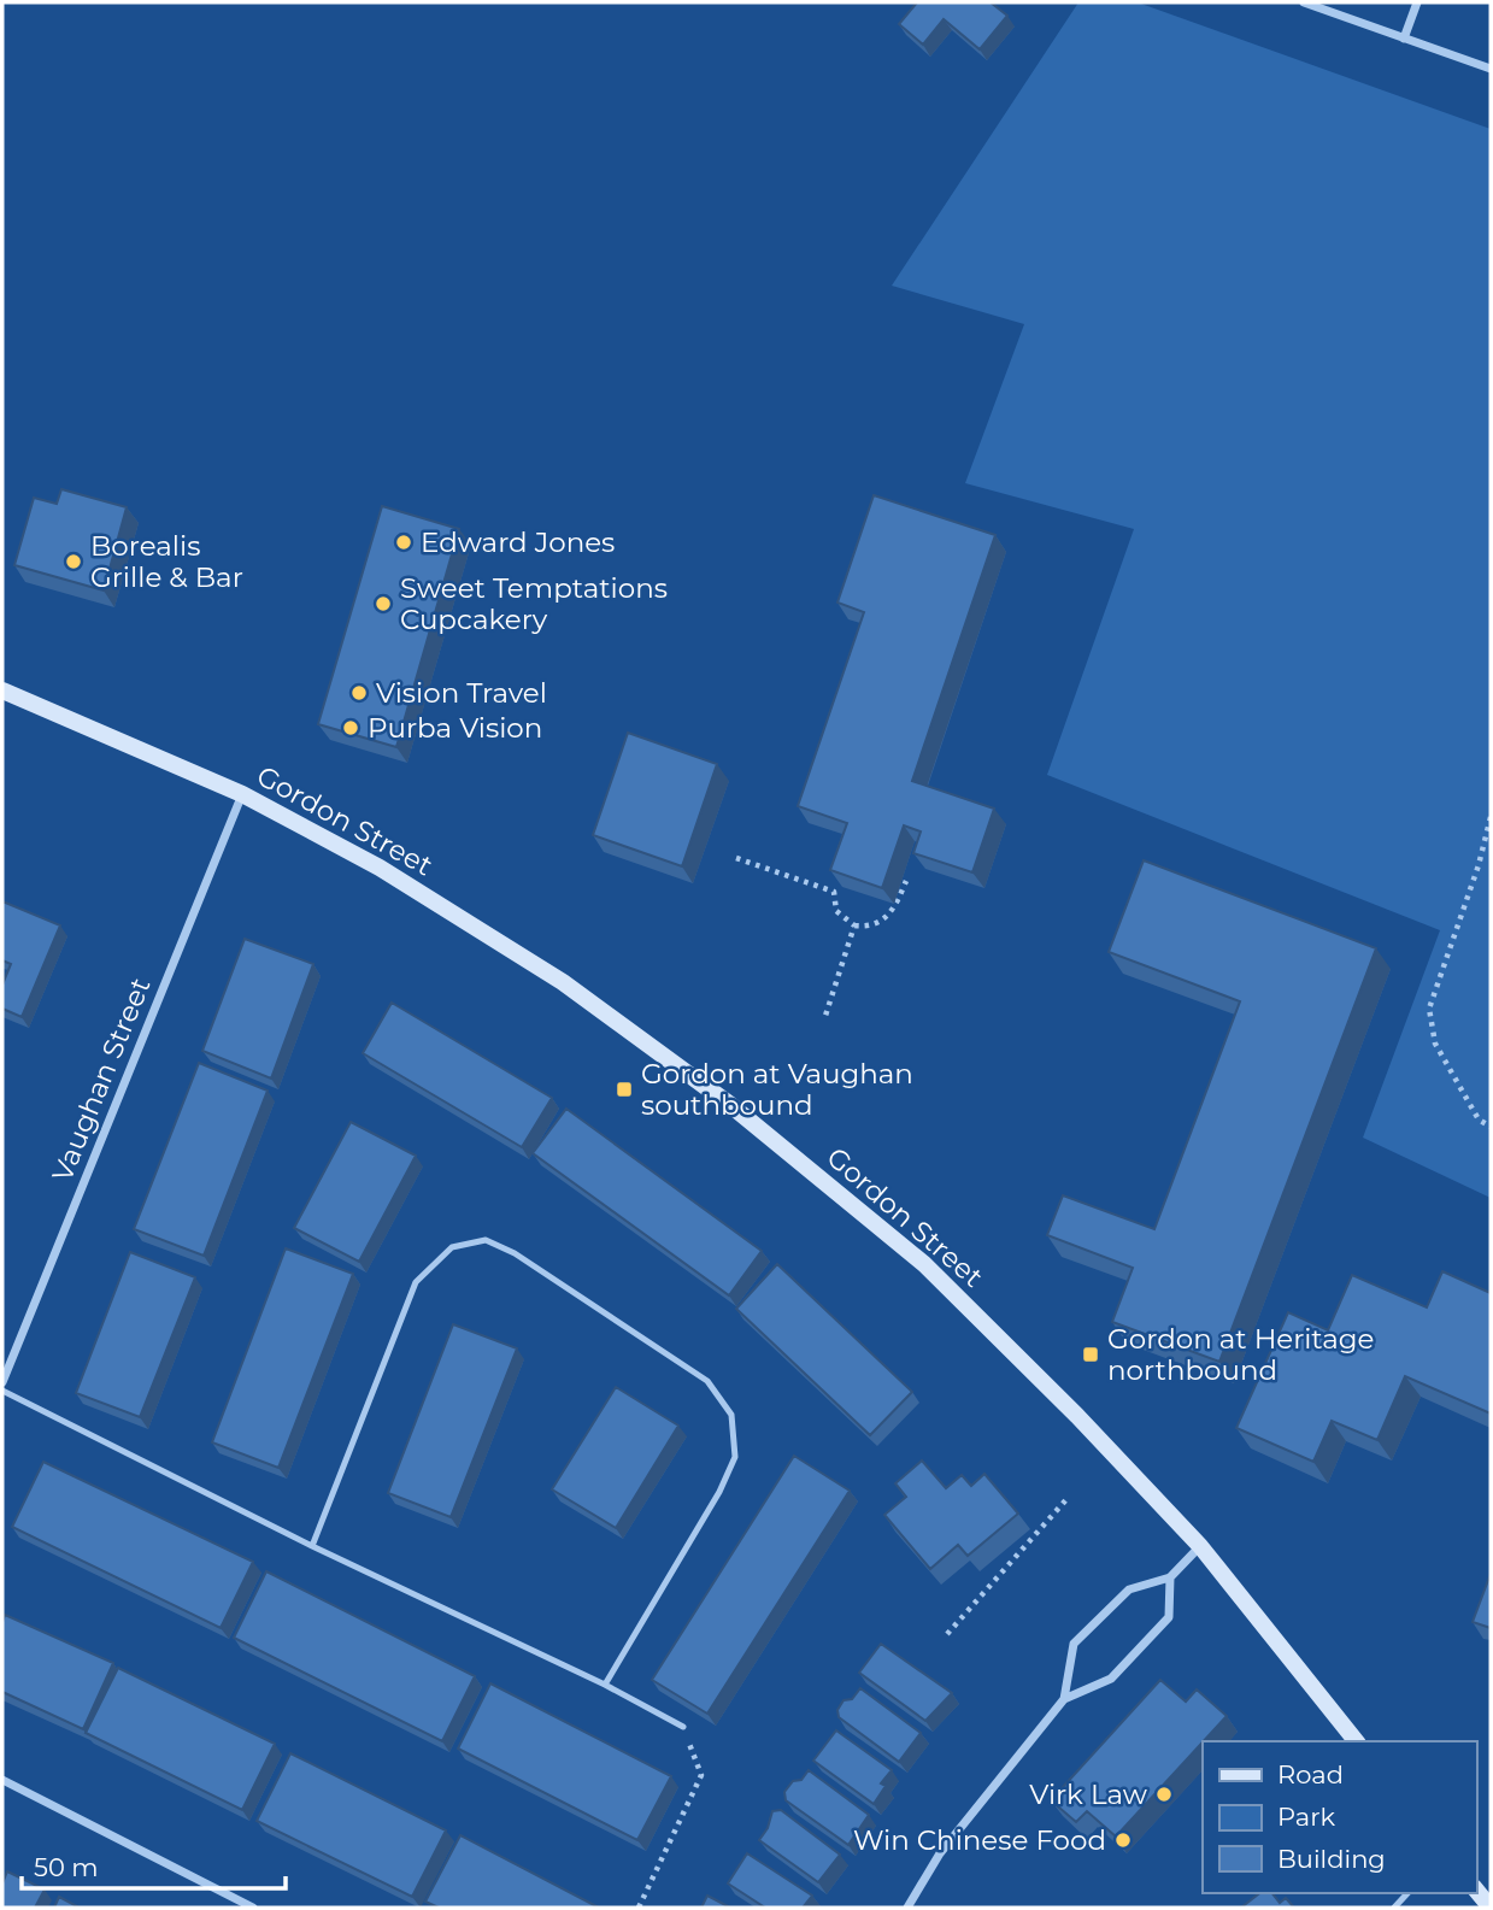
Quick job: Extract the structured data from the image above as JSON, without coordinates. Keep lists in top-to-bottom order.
{
  "streets": {
    "main road": ["Gordon Street"],
    "street": ["Vaughan Street"]
  },
  "crossings": [
    ["Gordon Street", "Vaughan Street"]
  ],
  "places": {
    "other": [
      "Edward Jones",
      "Borealis Grille & Bar",
      "Sweet Temptations Cupcakery",
      "Vision Travel",
      "Purba Vision",
      "Virk Law",
      "Win Chinese Food"
    ],
    "transit": ["Gordon at Vaughan southbound", "Gordon at Heritage northbound"]
  },
  "legend": ["Road", "Park", "Building"],
  "scale_bar": "50 m"
}
